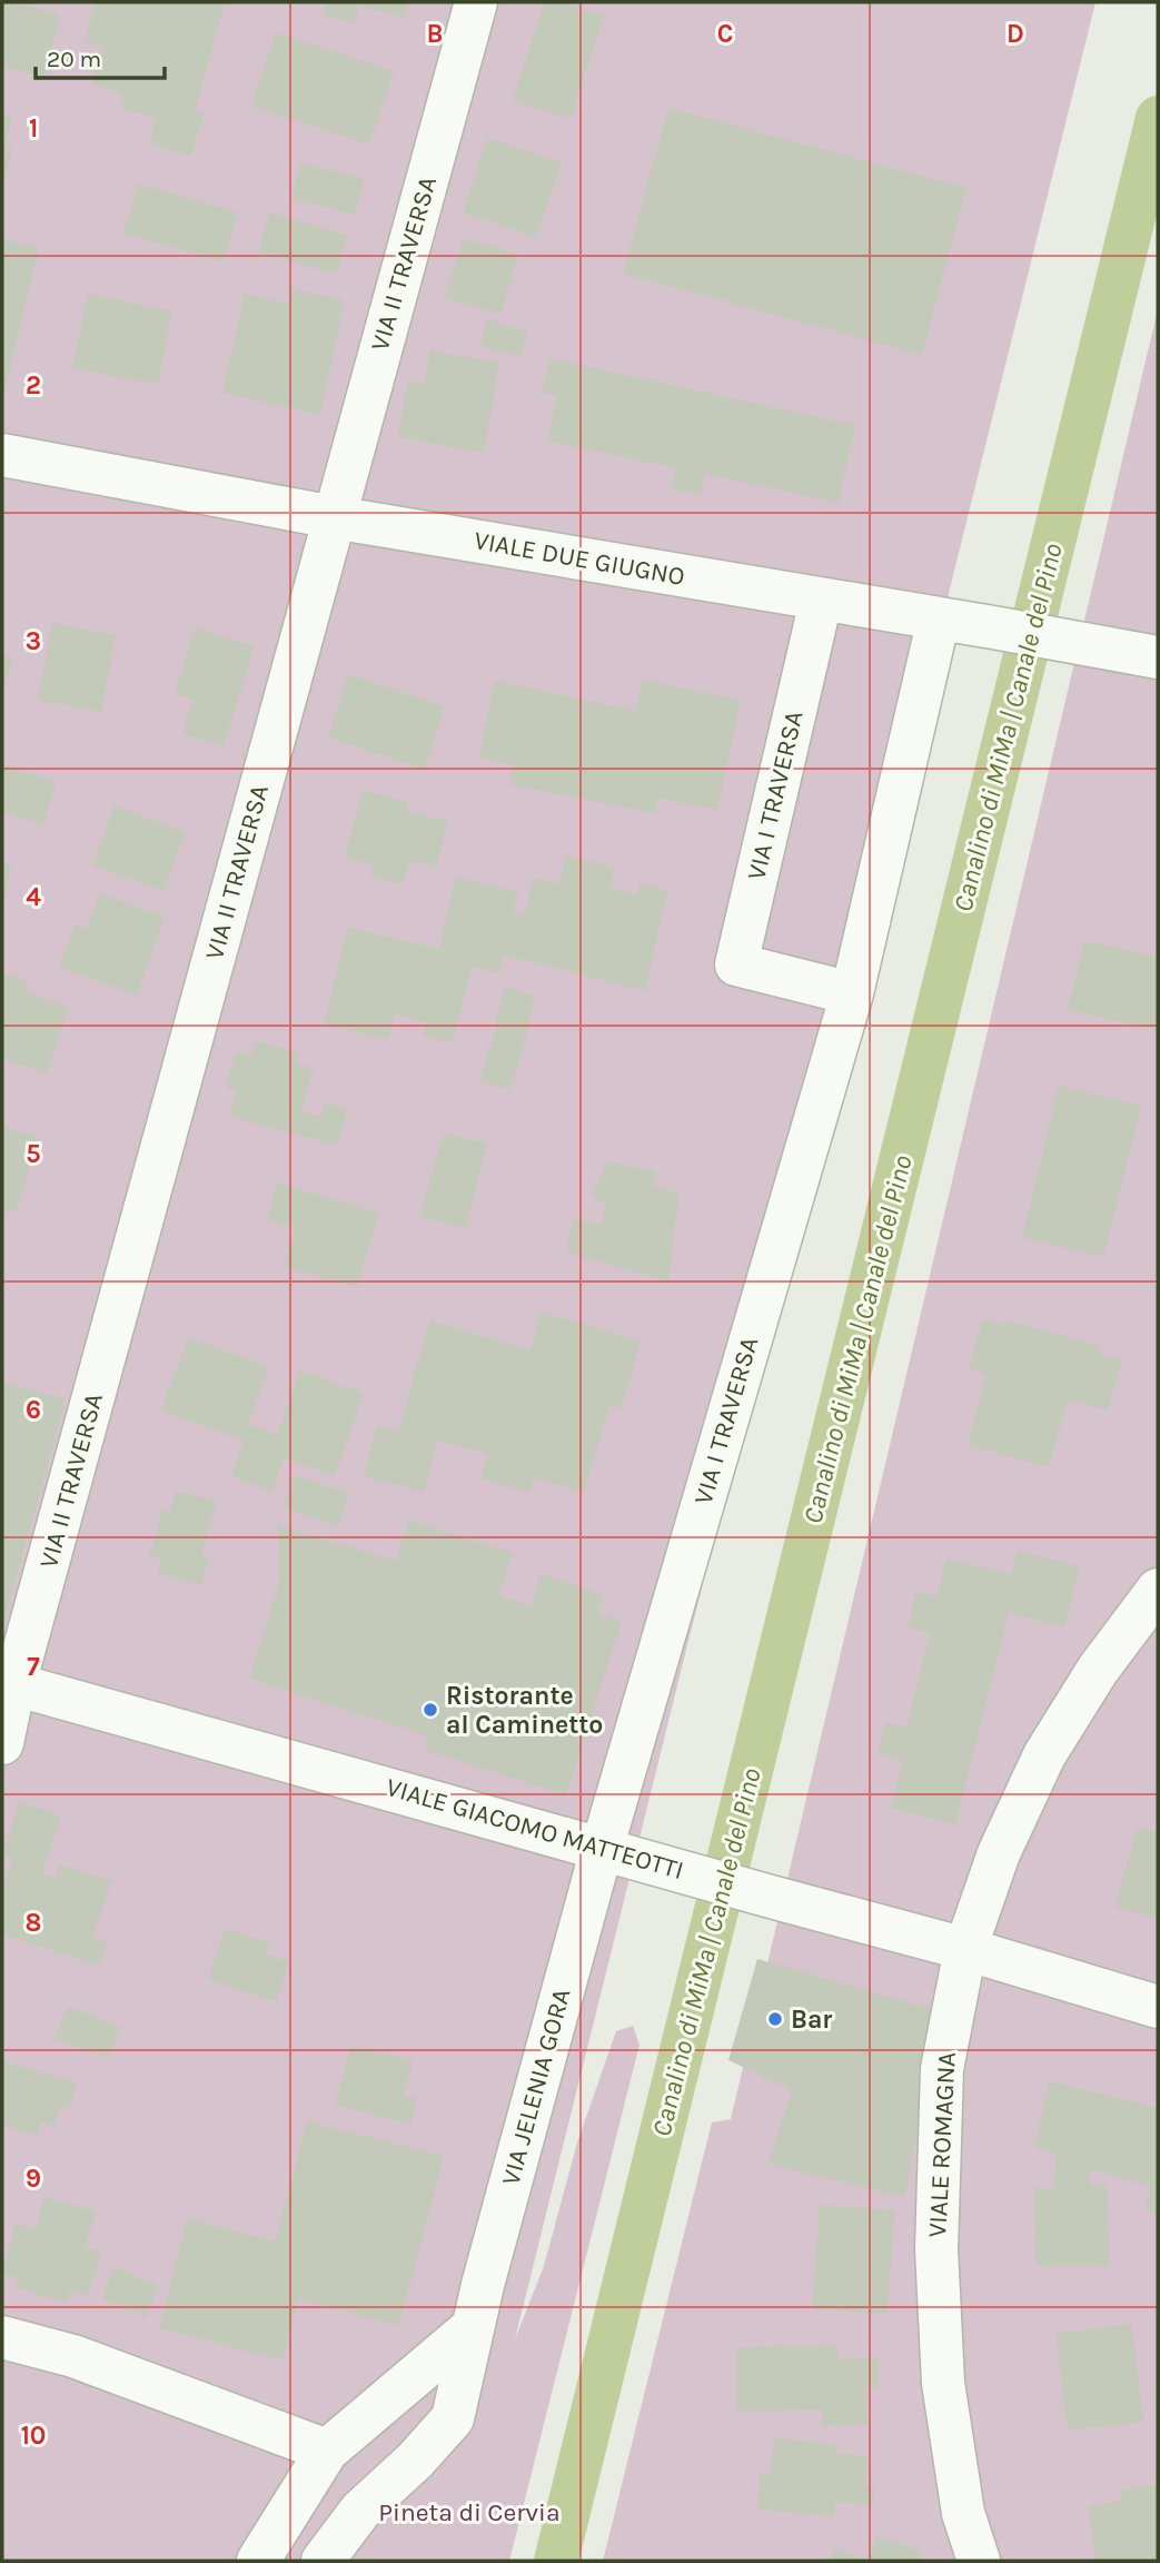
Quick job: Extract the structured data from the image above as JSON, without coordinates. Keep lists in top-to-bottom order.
{
  "streets": {
    "street": [
      "VIA II TRAVERSA",
      "VIALE DUE GIUGNO",
      "VIA I TRAVERSA",
      "VIALE GIACOMO MATTEOTTI",
      "VIA JELENIA GORA",
      "VIALE ROMAGNA"
    ]
  },
  "crossings": [
    ["VIA II TRAVERSA", "VIALE DUE GIUGNO"],
    ["VIA II TRAVERSA", "VIALE GIACOMO MATTEOTTI"],
    ["VIALE DUE GIUGNO", "VIA I TRAVERSA"],
    ["VIA I TRAVERSA", "VIALE GIACOMO MATTEOTTI"],
    ["VIA I TRAVERSA", "VIA JELENIA GORA"],
    ["VIALE GIACOMO MATTEOTTI", "VIA JELENIA GORA"],
    ["VIALE GIACOMO MATTEOTTI", "VIALE ROMAGNA"]
  ],
  "water": ["Canalino di MiMa | Canale del Pino"],
  "parks": ["Pineta di Cervia"],
  "places": ["Ristorante al Caminetto", "Bar"],
  "scale_bar": "20 m",
  "grid": {
    "columns": ["B", "C", "D"],
    "rows": [
      "1",
      "2",
      "3",
      "4",
      "5",
      "6",
      "7",
      "8",
      "9",
      "10"
    ]
  }
}
